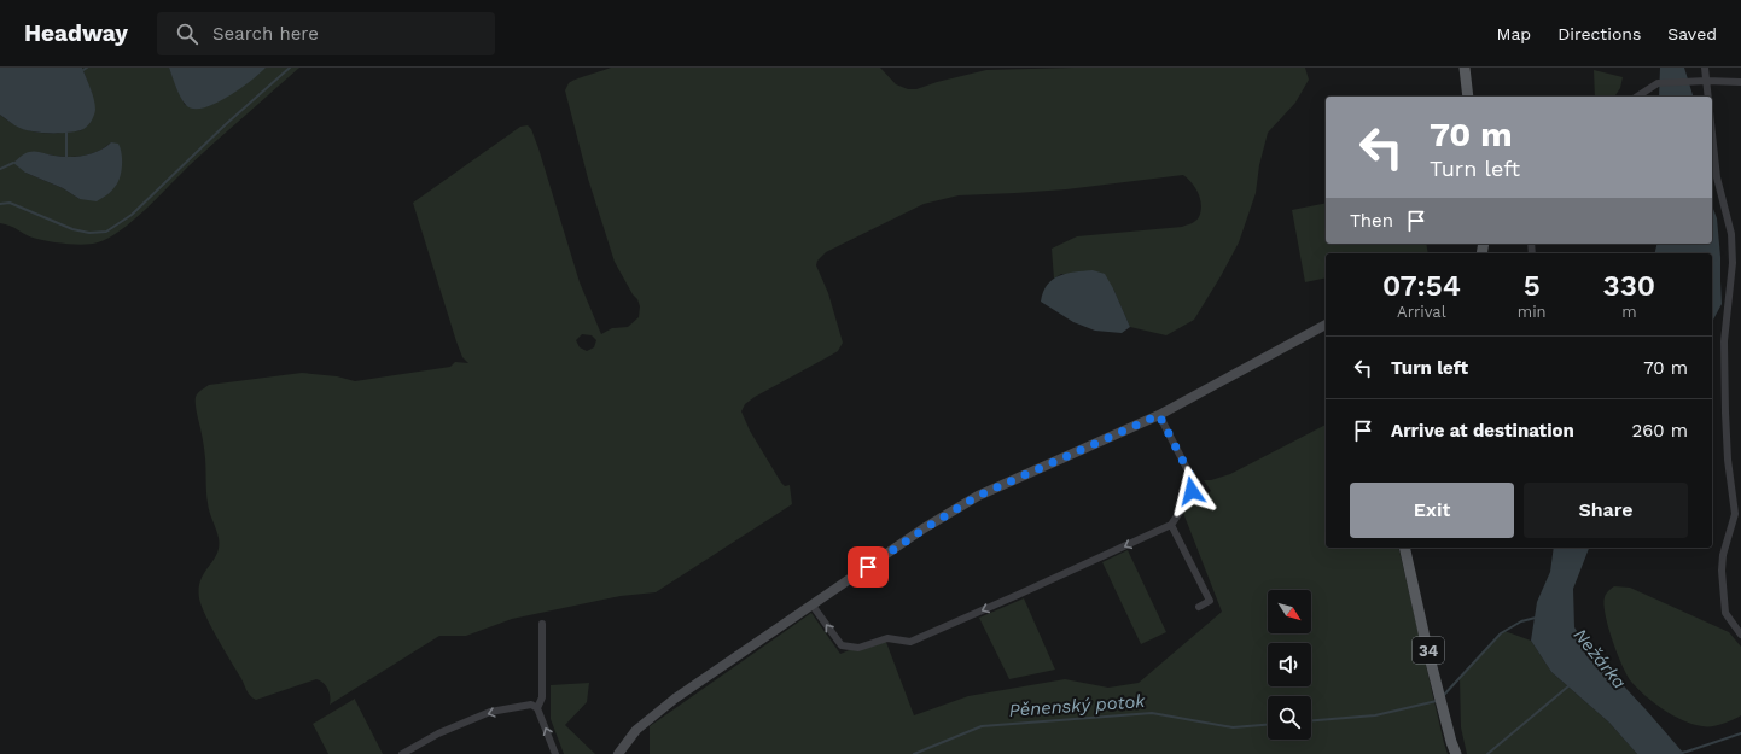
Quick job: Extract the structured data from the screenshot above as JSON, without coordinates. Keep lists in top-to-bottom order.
{
  "streets": {
    "main road": ["34"]
  },
  "water": ["Nežárka", "Pěnenský potok"],
  "north": "bottom right",
  "page": {
    "header": "Headway",
    "search": "Search here",
    "nav": ["Map", "Directions", "Saved"],
    "turn": ["70 m", "Turn left"],
    "then": "Then",
    "eta": [
      "07:54",
      "Arrival",
      "5",
      "min",
      "330",
      "m"
    ],
    "list": [
      {
        "name": "Turn left",
        "value": "70 m"
      },
      {
        "name": "Arrive at destination",
        "value": "260 m"
      }
    ],
    "buttons": ["Exit", "Share"]
  }
}
